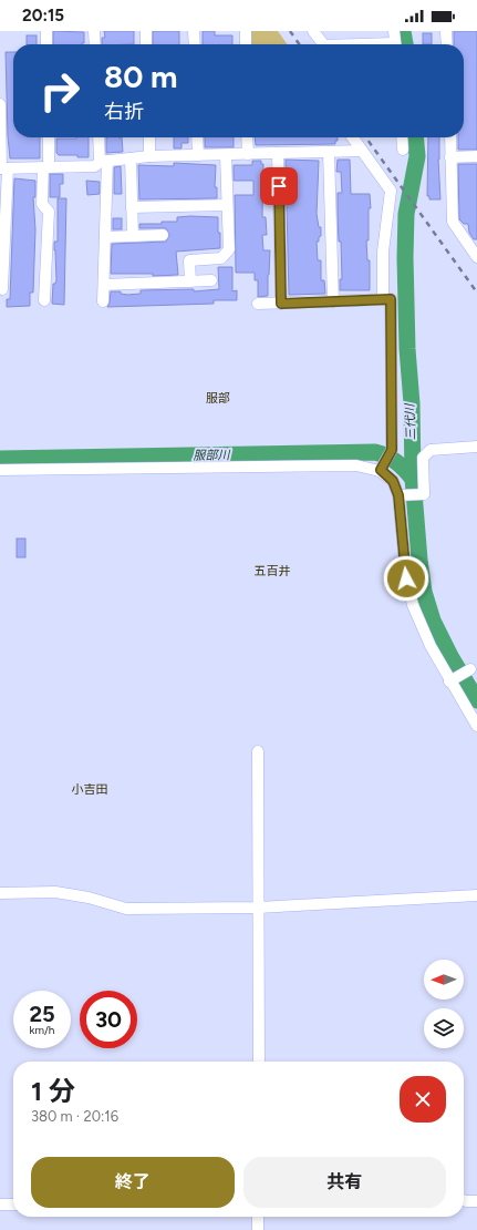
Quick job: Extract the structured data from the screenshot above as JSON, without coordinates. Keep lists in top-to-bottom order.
{
  "districts": ["服部", "五百井", "小吉田"],
  "water": ["三代川", "服部川"],
  "north": "left",
  "page": {
    "status": "20:15",
    "turn": ["80 m", "右折"],
    "speed": "25 km/h",
    "limit": "30",
    "heading": ["1 分", "380 m · 20:16"],
    "buttons": ["終了", "共有"]
  }
}
